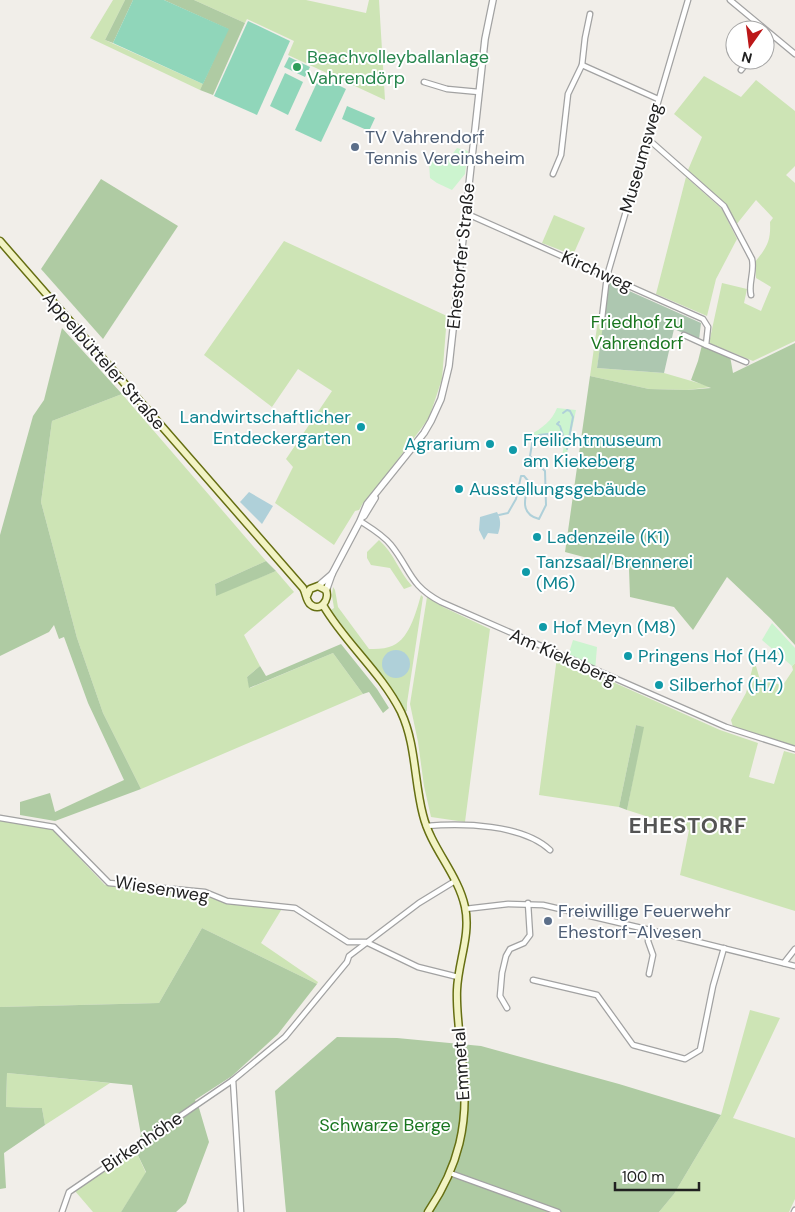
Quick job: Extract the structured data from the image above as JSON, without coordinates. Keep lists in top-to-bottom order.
{
  "streets": {
    "main road": ["Appelbütteler Straße", "Emmetal"],
    "street": [
      "Museumsweg",
      "Ehestorfer Straße",
      "Kirchweg",
      "Am Kiekeberg",
      "Wiesenweg",
      "Birkenhöhe"
    ]
  },
  "crossings": [
    ["Museumsweg", "Kirchweg"],
    ["Ehestorfer Straße", "Kirchweg"],
    ["Ehestorfer Straße", "Appelbütteler Straße"],
    ["Ehestorfer Straße", "Am Kiekeberg"],
    ["Wiesenweg", "Emmetal"],
    ["Wiesenweg", "Birkenhöhe"]
  ],
  "districts": ["EHESTORF"],
  "parks": ["Friedhof zu Vahrendorf", "Schwarze Berge"],
  "places": [
    "Beachvolleyballanlage Vahrendörp",
    "TV Vahrendorf Tennis Vereinsheim",
    "Landwirtschaftlicher Entdeckergarten",
    "Agrarium",
    "Freilichtmuseum am Kiekeberg",
    "Ausstellungsgebäude",
    "Ladenzeile (K1)",
    "Tanzsaal/Brennerei (M6)",
    "Hof Meyn (M8)",
    "Pringens Hof (H4)",
    "Silberhof (H7)",
    "Freiwillige Feuerwehr Ehestorf-Alvesen"
  ],
  "scale_bar": "100 m",
  "north": "bottom"
}
